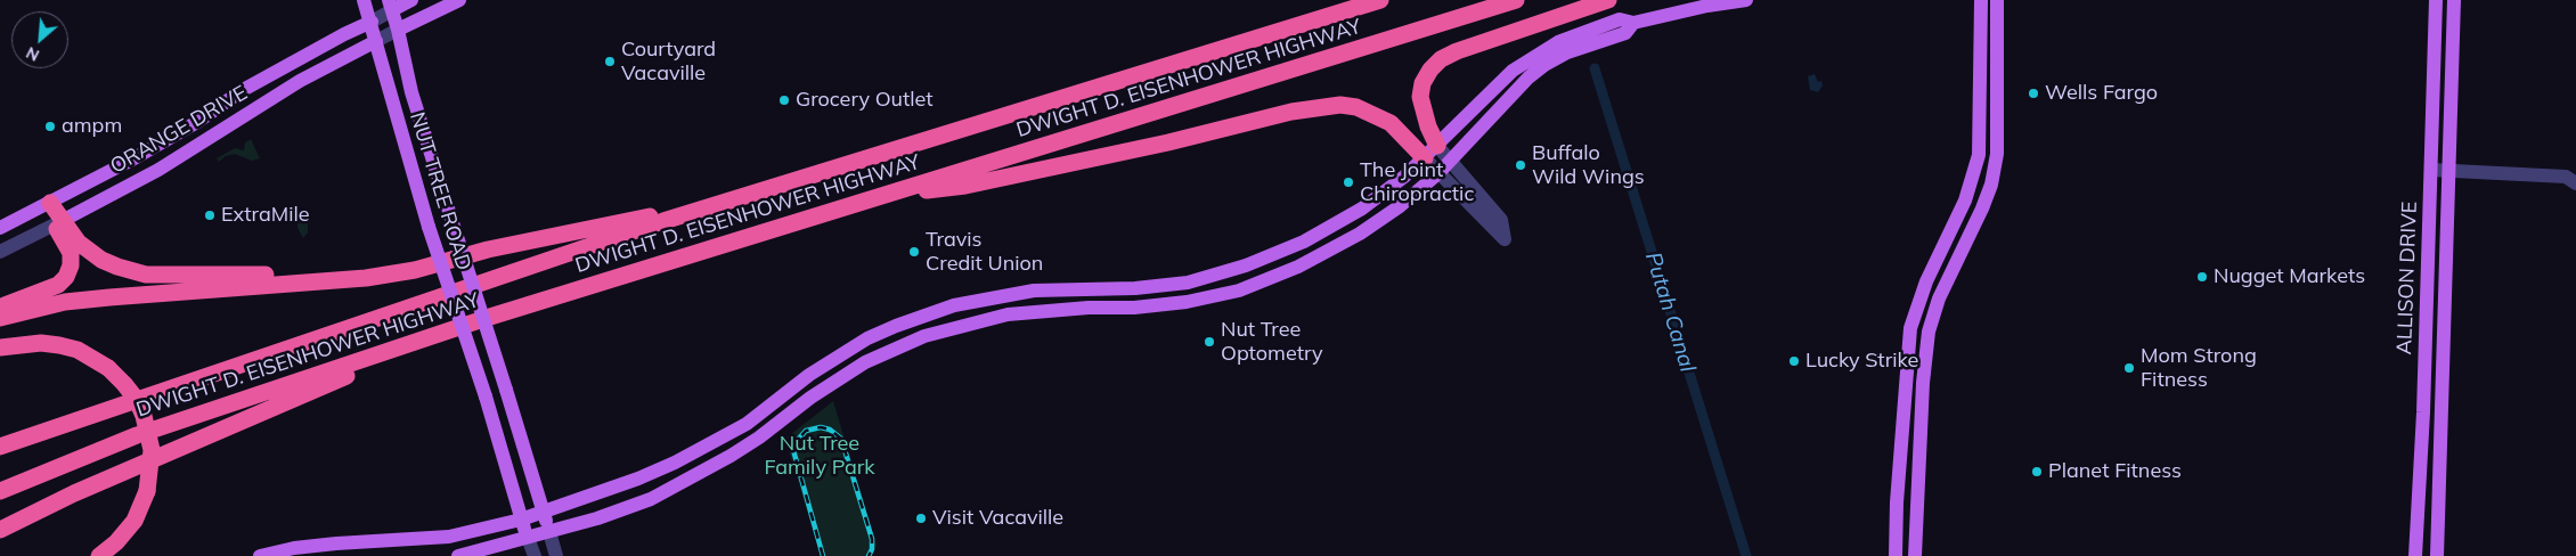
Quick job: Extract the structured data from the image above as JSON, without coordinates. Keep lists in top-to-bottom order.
{
  "streets": {
    "highway": ["DWIGHT D. EISENHOWER HIGHWAY"],
    "main road": ["ORANGE DRIVE", "NUT TREE ROAD", "ALLISON DRIVE"]
  },
  "crossings": [
    ["ORANGE DRIVE", "NUT TREE ROAD"]
  ],
  "water": ["Putah Canal"],
  "parks": ["Nut Tree Family Park"],
  "places": [
    "Courtyard Vacaville",
    "Wells Fargo",
    "Grocery Outlet",
    "ampm",
    "Buffalo Wild Wings",
    "The Joint Chiropractic",
    "ExtraMile",
    "Travis Credit Union",
    "Nugget Markets",
    "Nut Tree Optometry",
    "Lucky Strike",
    "Mom Strong Fitness",
    "Planet Fitness",
    "Visit Vacaville"
  ],
  "north": "bottom left"
}
